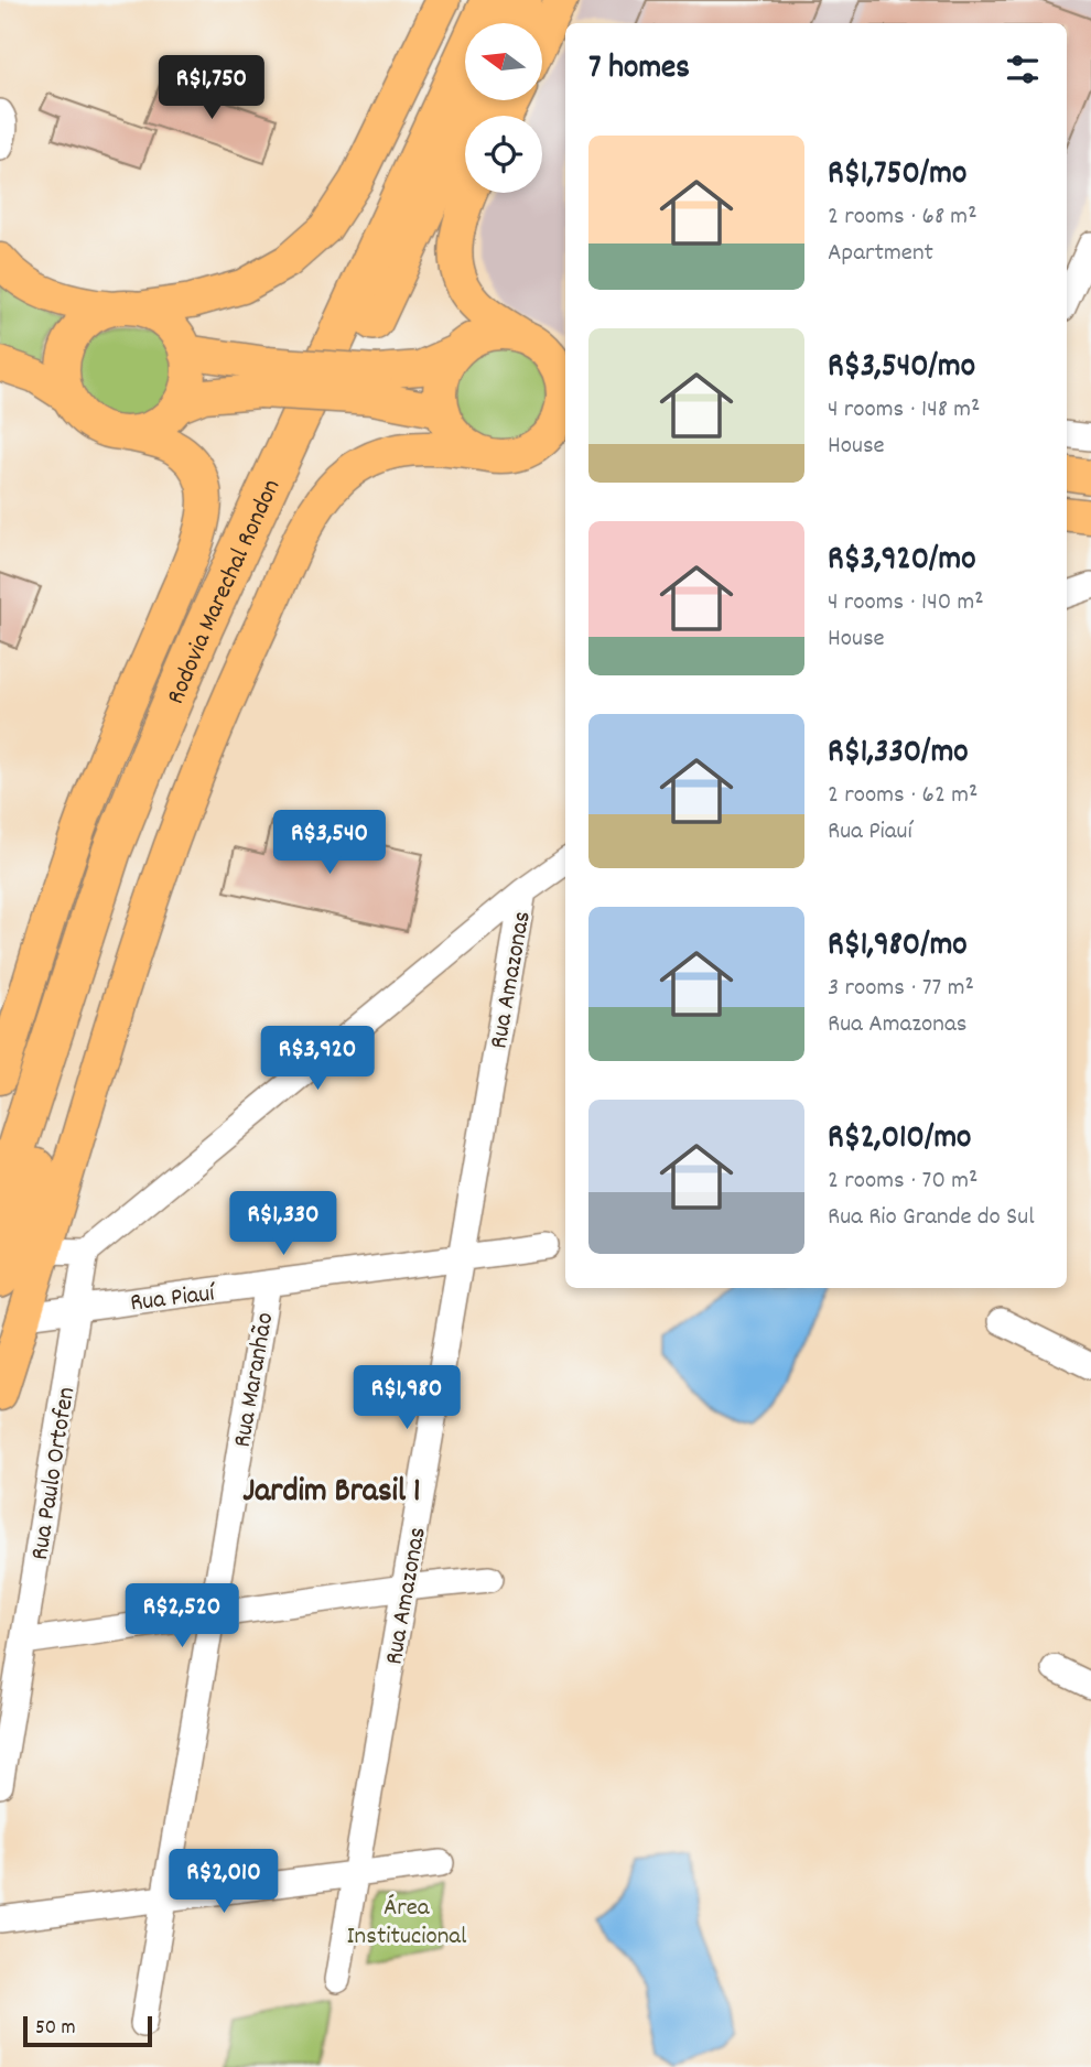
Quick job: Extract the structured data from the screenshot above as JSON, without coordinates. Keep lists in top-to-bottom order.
{
  "streets": {
    "highway": ["Rodovia Marechal Rondon"],
    "street": [
      "Rua Amazonas",
      "Rua Piauí",
      "Rua Maranhão",
      "Rua Paulo Ortofen"
    ]
  },
  "crossings": [
    ["Rua Amazonas", "Rua Piauí"],
    ["Rua Piauí", "Rua Maranhão"],
    ["Rua Piauí", "Rua Paulo Ortofen"]
  ],
  "districts": ["Jardim Brasil 1"],
  "parks": ["Área Institucional"],
  "scale_bar": "50 m",
  "north": "left",
  "page": {
    "heading": "7 homes",
    "price": [
      "R$1,750",
      "R$3,540",
      "R$3,920",
      "R$1,330",
      "R$1,980",
      "R$2,520",
      "R$2,010"
    ],
    "list": [
      {
        "name": "R$1,750/mo",
        "note": "2 rooms · 68 m² · Apartment"
      },
      {
        "name": "R$3,540/mo",
        "note": "4 rooms · 148 m² · House"
      },
      {
        "name": "R$3,920/mo",
        "note": "4 rooms · 140 m² · House"
      },
      {
        "name": "R$1,330/mo",
        "note": "2 rooms · 62 m² · Rua Piauí"
      },
      {
        "name": "R$1,980/mo",
        "note": "3 rooms · 77 m² · Rua Amazonas"
      },
      {
        "name": "R$2,010/mo",
        "note": "2 rooms · 70 m² · Rua Rio Grande do Sul"
      }
    ],
    "scale": "50 m"
  }
}
